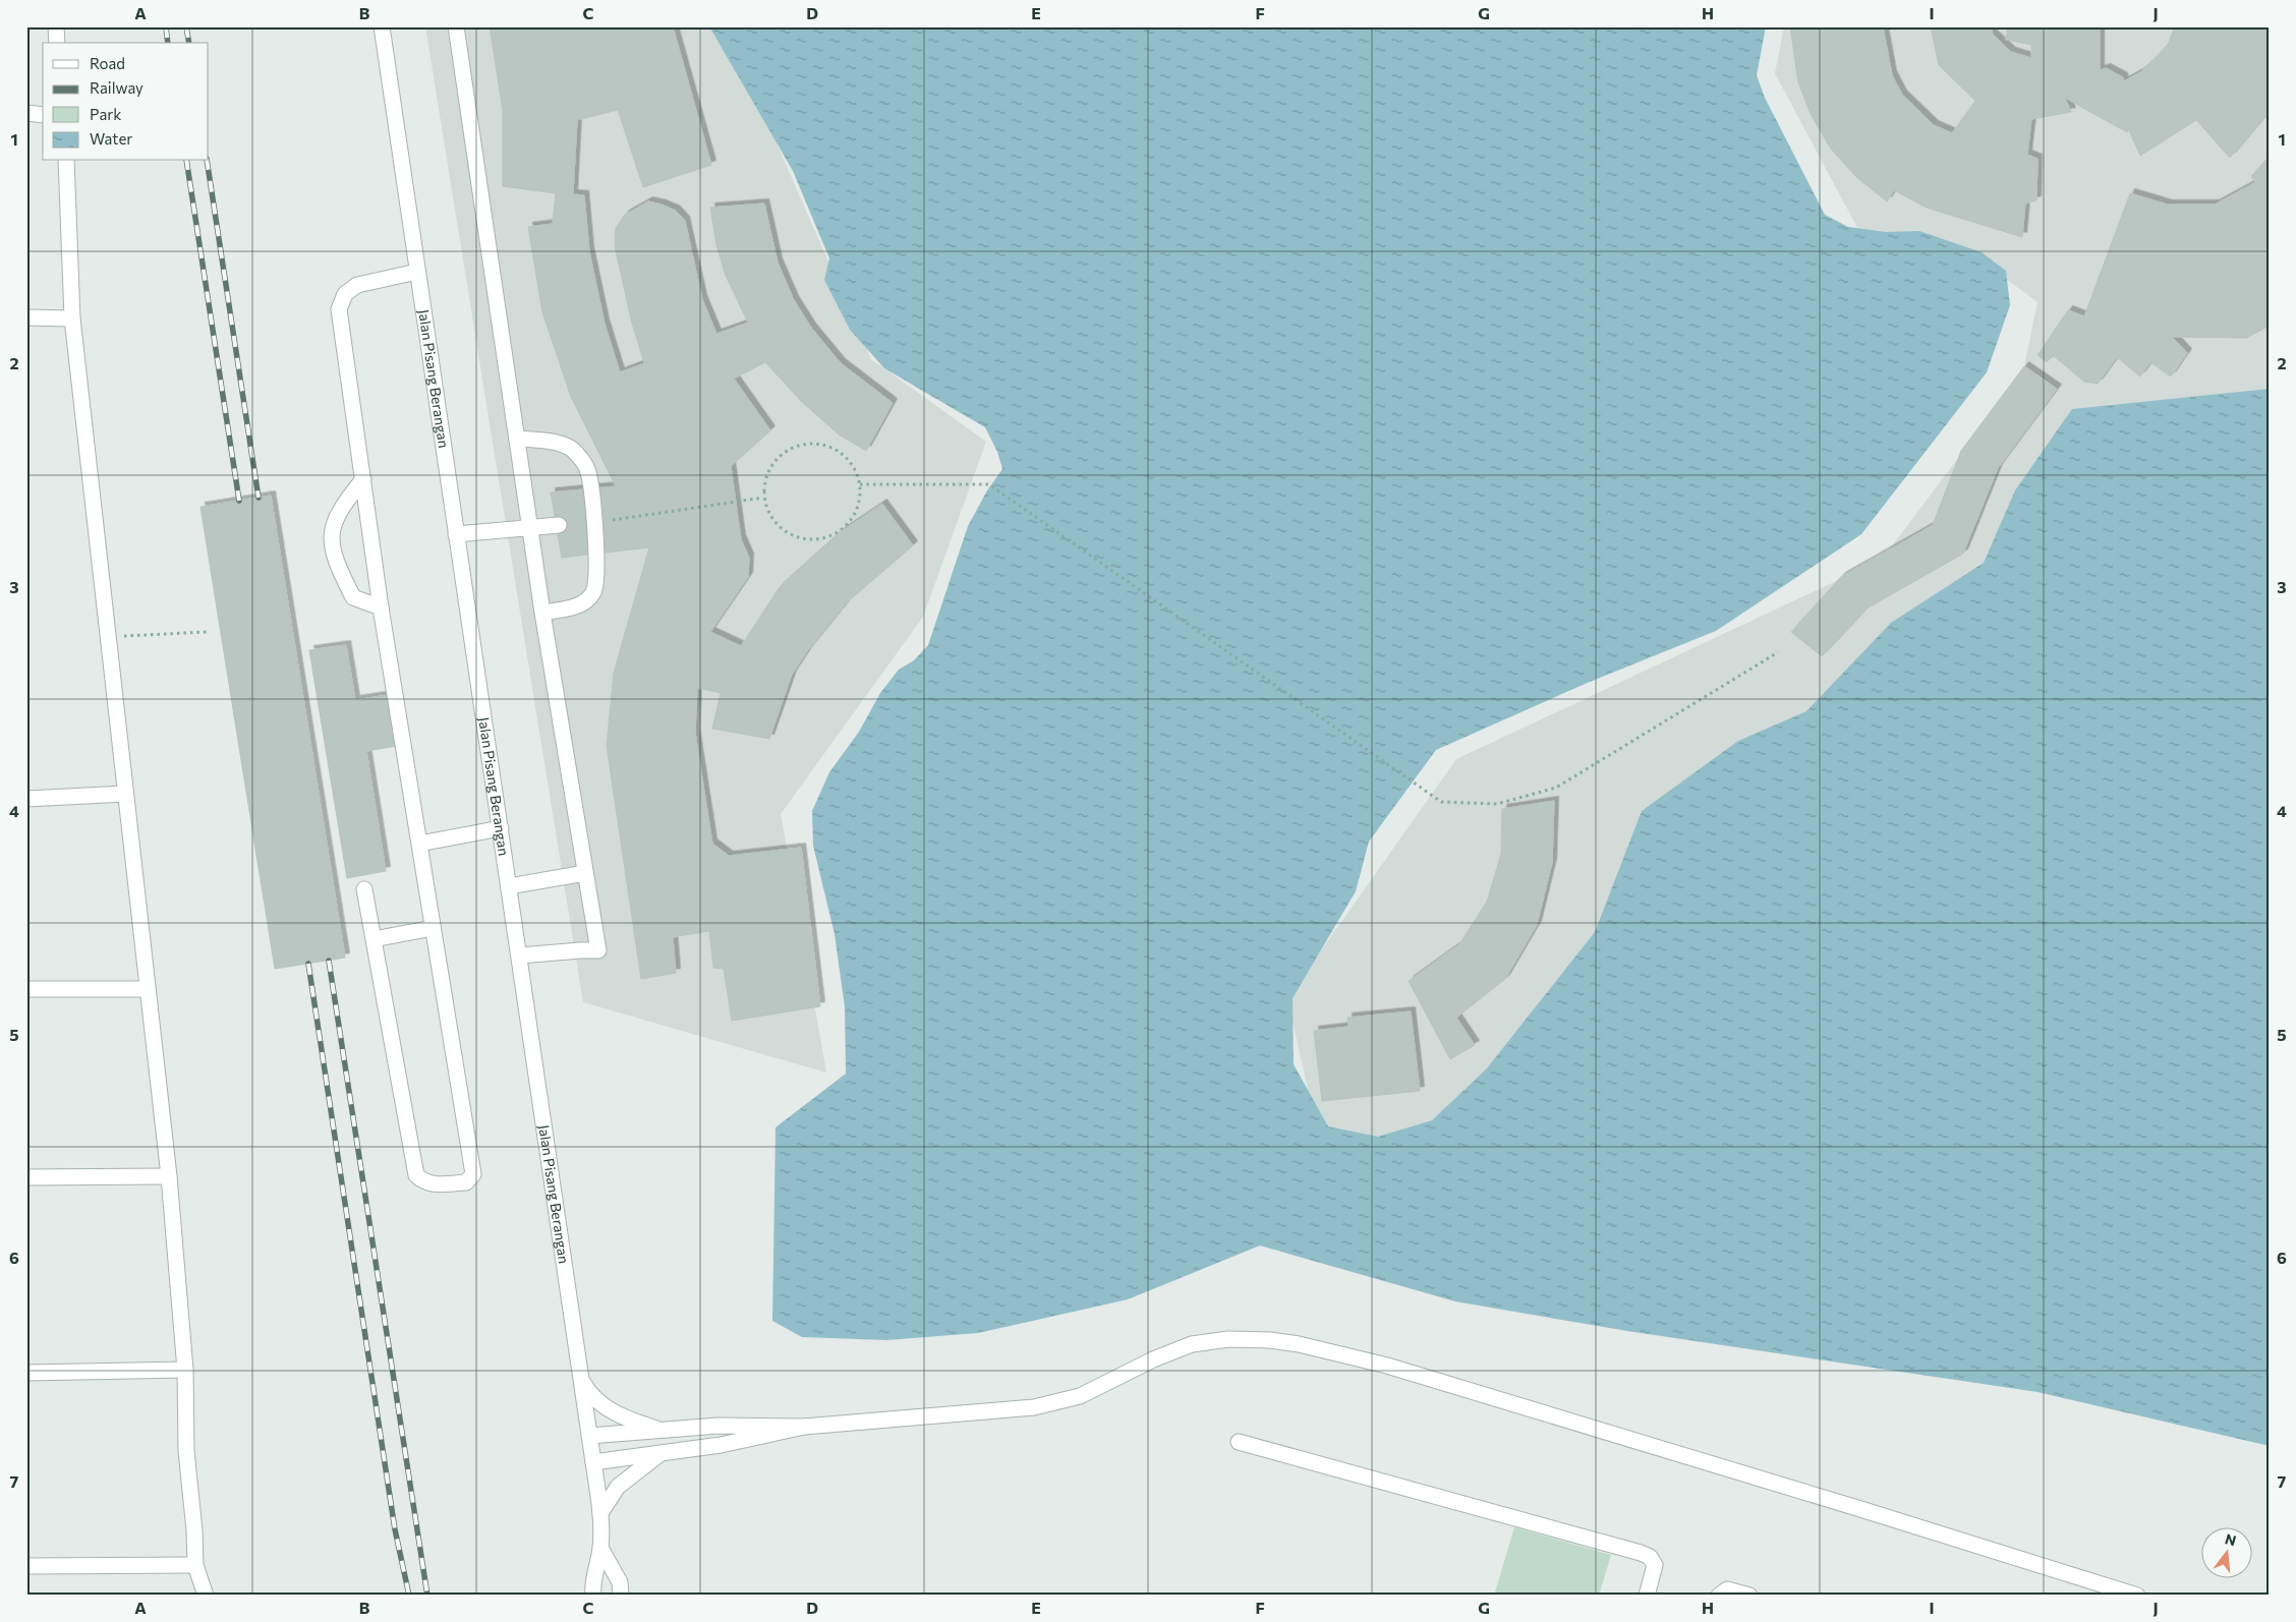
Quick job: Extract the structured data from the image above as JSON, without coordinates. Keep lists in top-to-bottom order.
{
  "streets": {
    "street": ["Jalan Pisang Berangan"]
  },
  "legend": [
    "Road",
    "Railway",
    "Park",
    "Water"
  ],
  "north": "top",
  "grid": {
    "columns": [
      "A",
      "B",
      "C",
      "D",
      "E",
      "F",
      "G",
      "H",
      "I",
      "J"
    ],
    "rows": [
      "1",
      "2",
      "3",
      "4",
      "5",
      "6",
      "7"
    ]
  }
}
